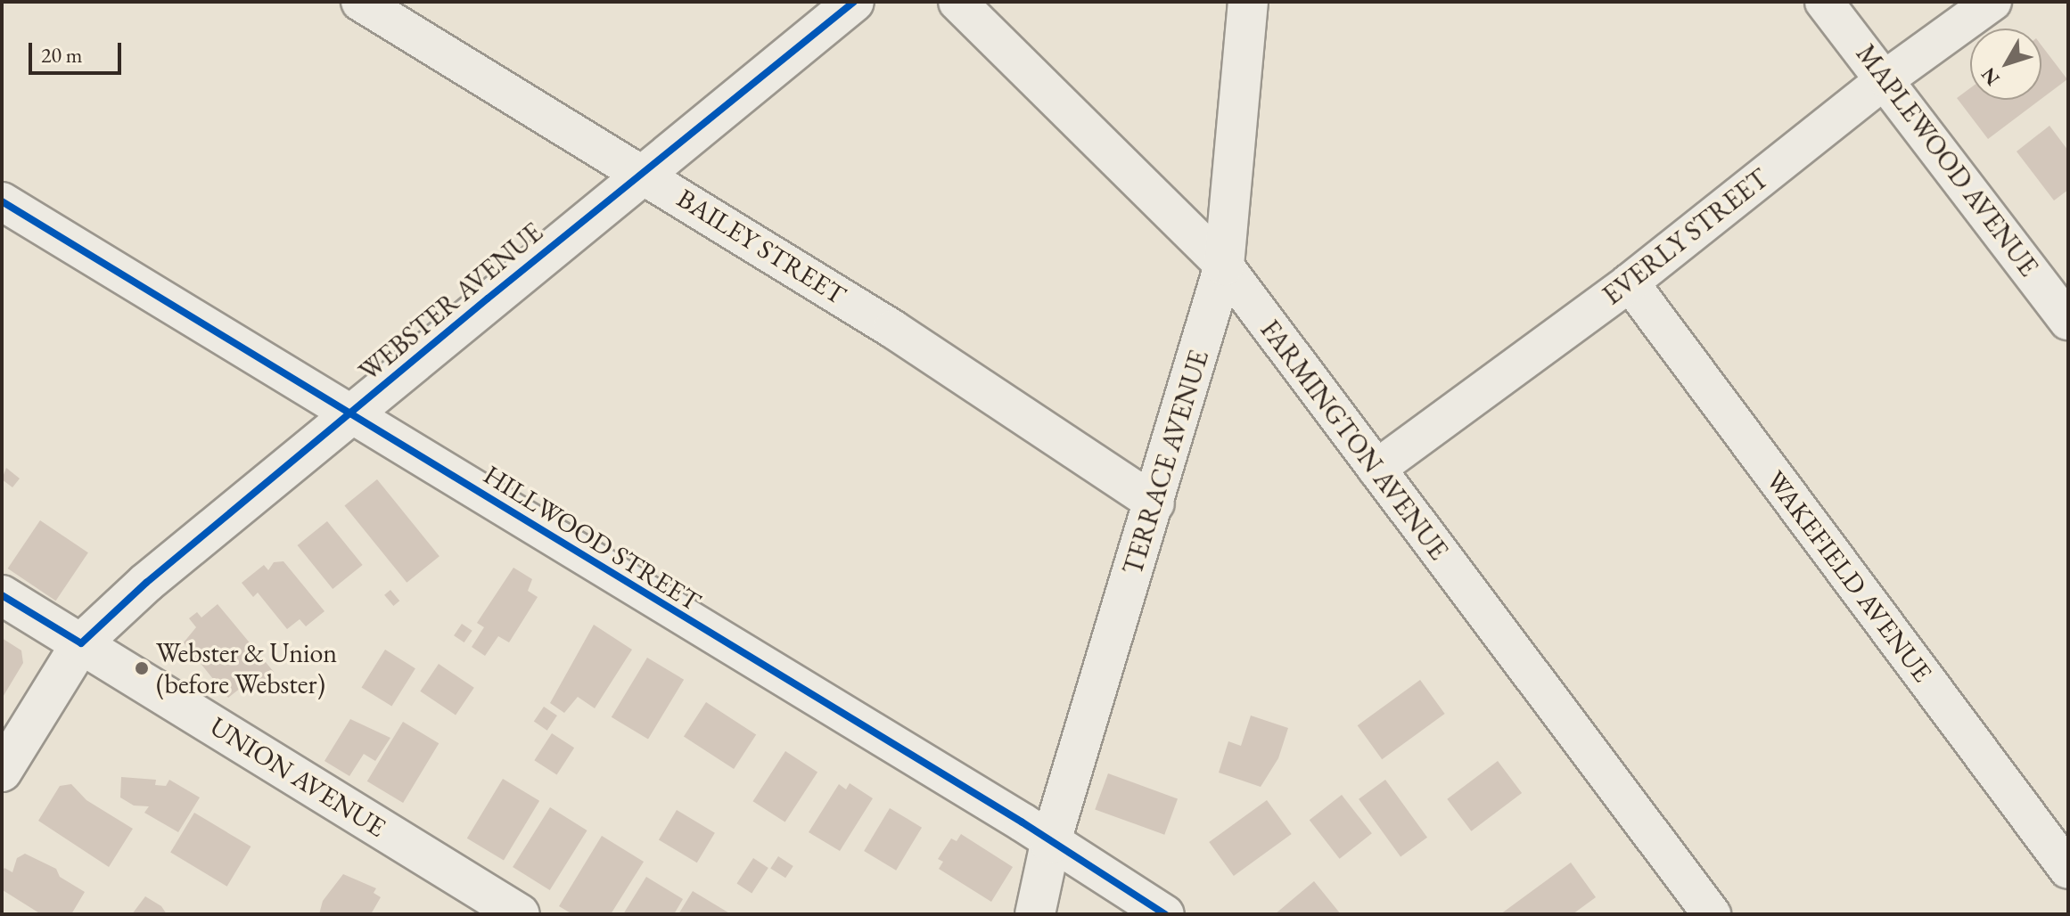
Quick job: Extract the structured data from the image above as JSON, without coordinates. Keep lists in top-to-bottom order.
{
  "streets": {
    "street": [
      "MAPLEWOOD AVENUE",
      "EVERLY STREET",
      "BAILEY STREET",
      "WEBSTER AVENUE",
      "FARMINGTON AVENUE",
      "TERRACE AVENUE",
      "HILLWOOD STREET",
      "WAKEFIELD AVENUE",
      "UNION AVENUE"
    ]
  },
  "crossings": [
    ["MAPLEWOOD AVENUE", "EVERLY STREET"],
    ["EVERLY STREET", "FARMINGTON AVENUE"],
    ["EVERLY STREET", "WAKEFIELD AVENUE"],
    ["BAILEY STREET", "WEBSTER AVENUE"],
    ["BAILEY STREET", "TERRACE AVENUE"],
    ["WEBSTER AVENUE", "HILLWOOD STREET"],
    ["WEBSTER AVENUE", "UNION AVENUE"],
    ["FARMINGTON AVENUE", "TERRACE AVENUE"],
    ["TERRACE AVENUE", "HILLWOOD STREET"]
  ],
  "places": ["Webster & Union (before Webster)"],
  "scale_bar": "20 m",
  "north": "bottom left"
}
